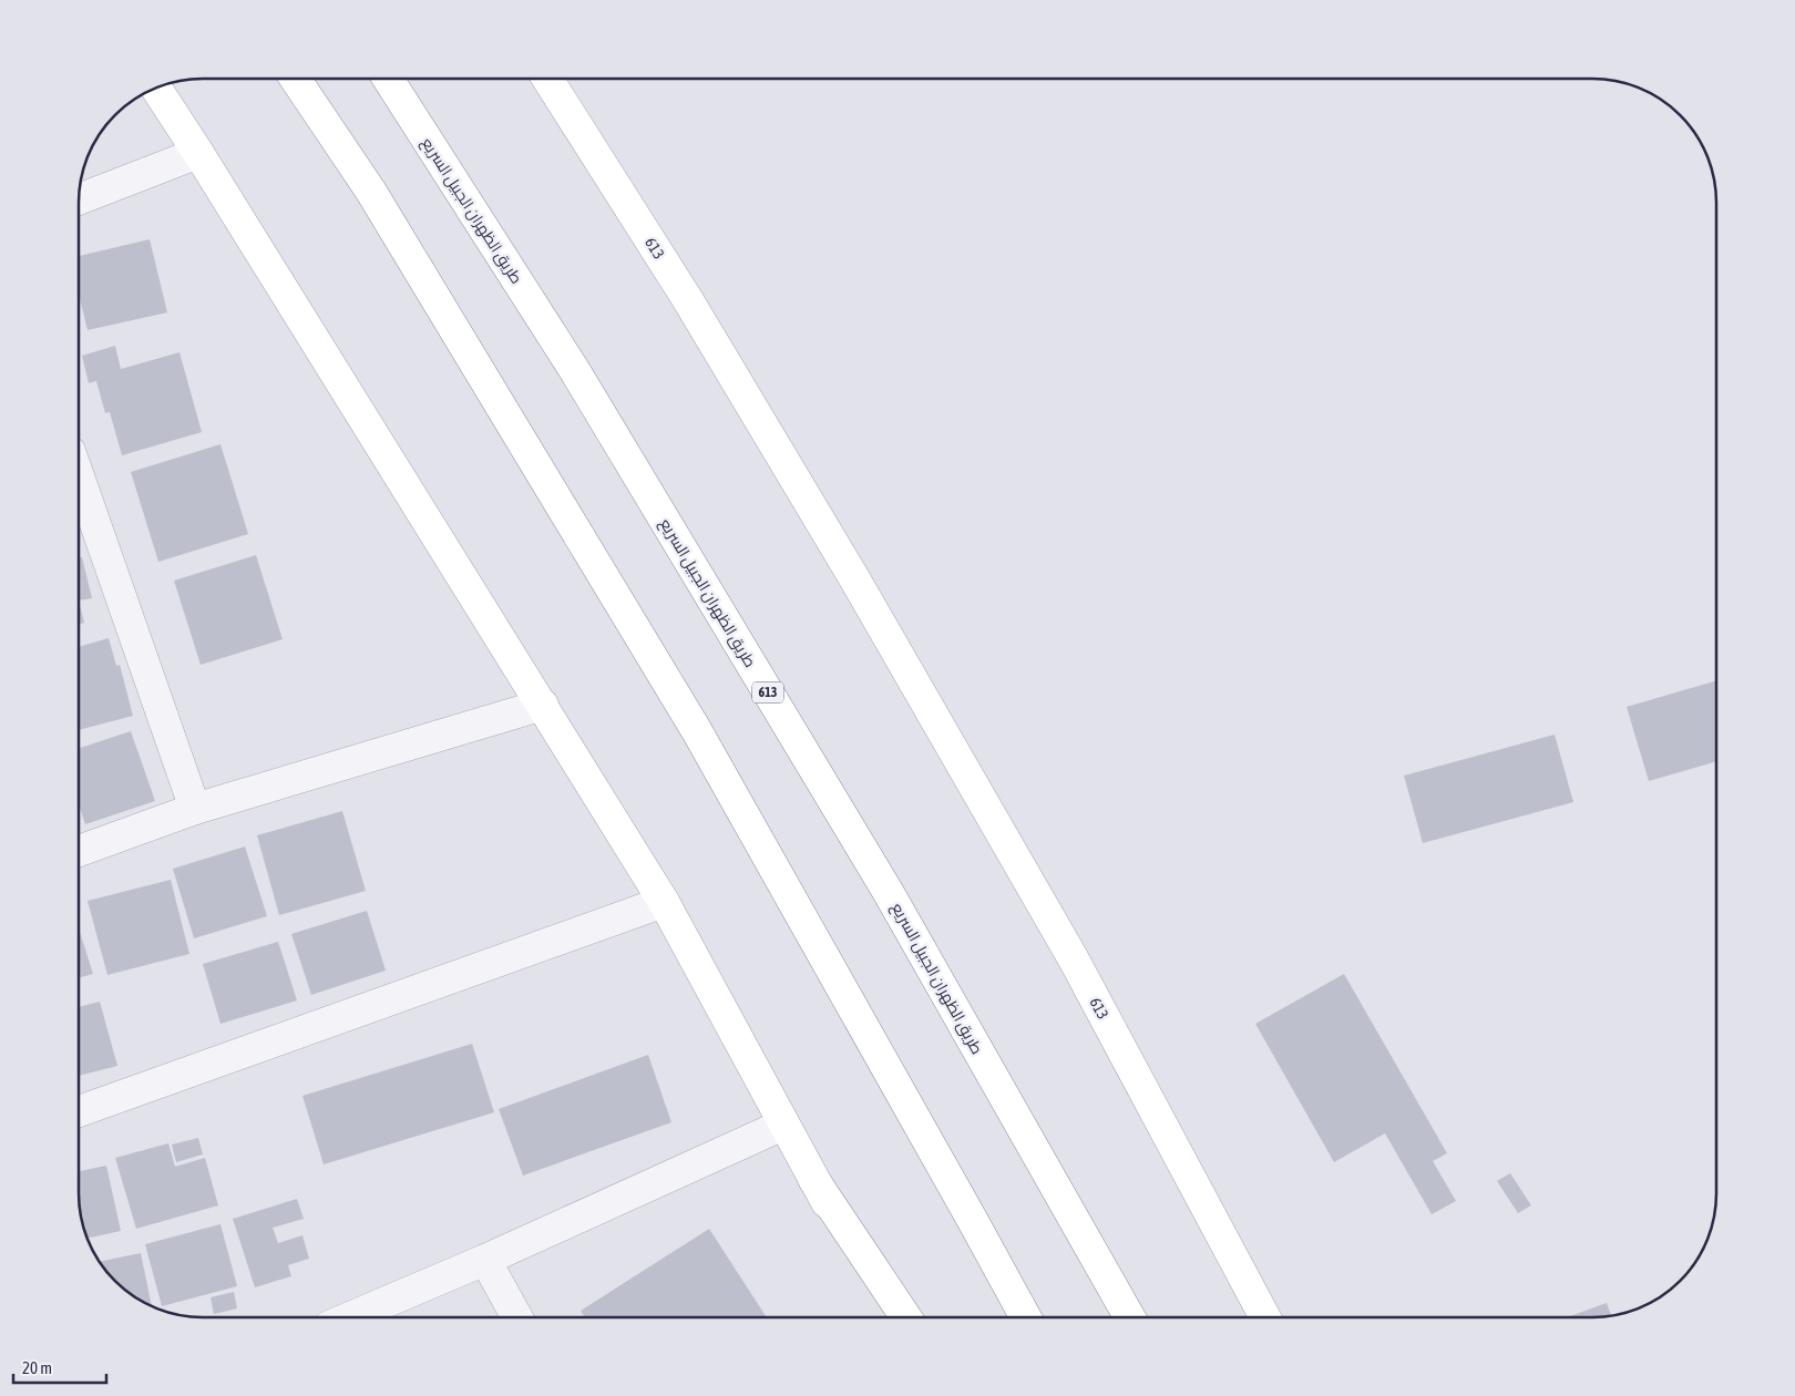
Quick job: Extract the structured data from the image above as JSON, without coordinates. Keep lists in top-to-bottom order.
{
  "streets": {
    "main road": ["طريق الظهران الجبيل السريع", "613"]
  },
  "scale_bar": "20 m"
}
